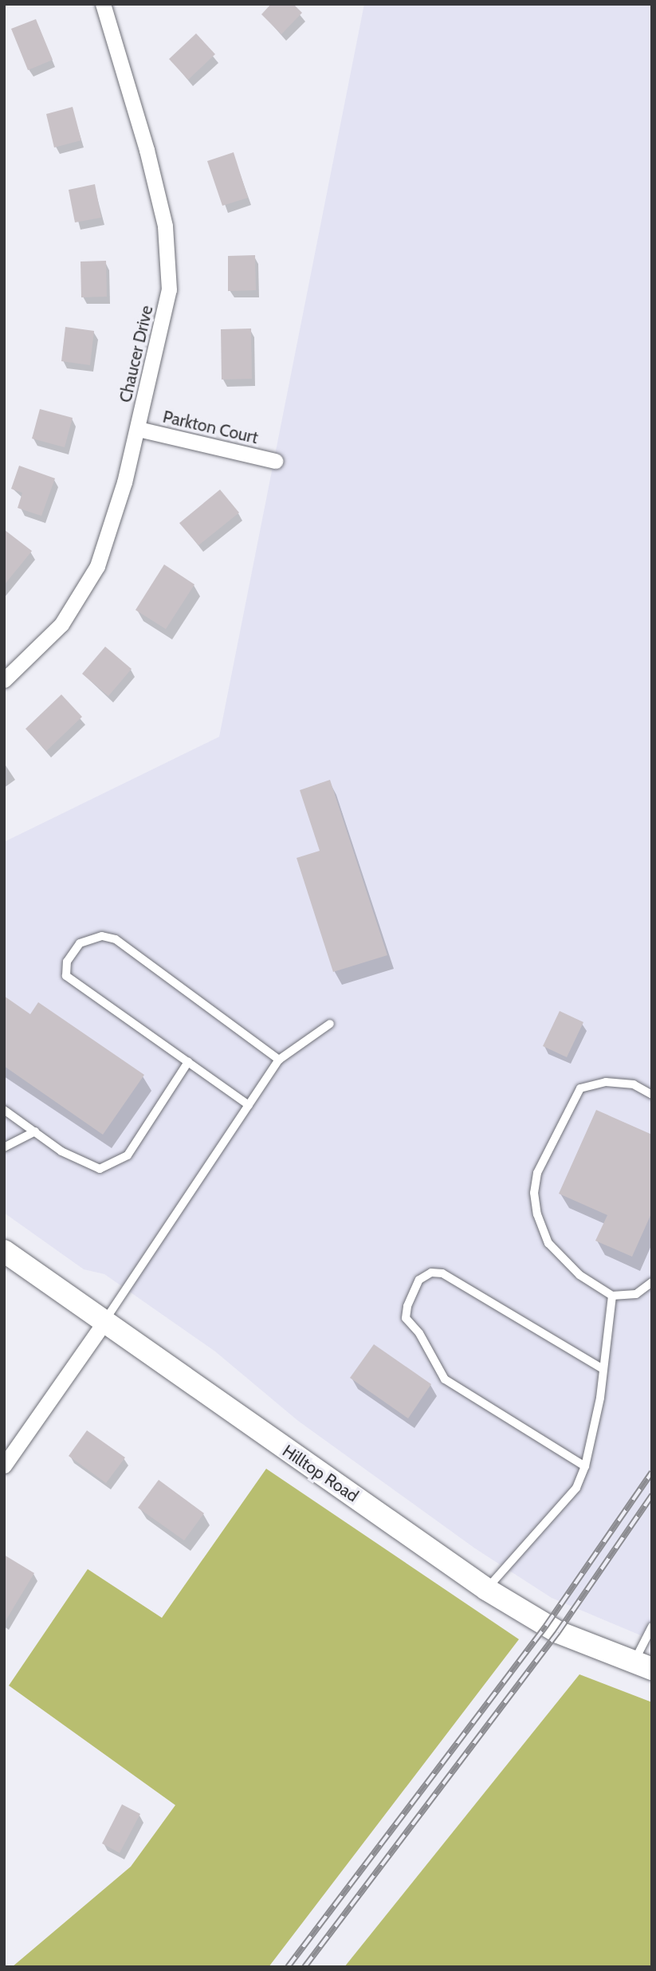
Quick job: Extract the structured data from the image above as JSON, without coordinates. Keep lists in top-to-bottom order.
{
  "streets": {
    "main road": ["Hilltop Road"],
    "street": ["Chaucer Drive", "Parkton Court"]
  },
  "crossings": [
    ["Chaucer Drive", "Parkton Court"]
  ]
}
